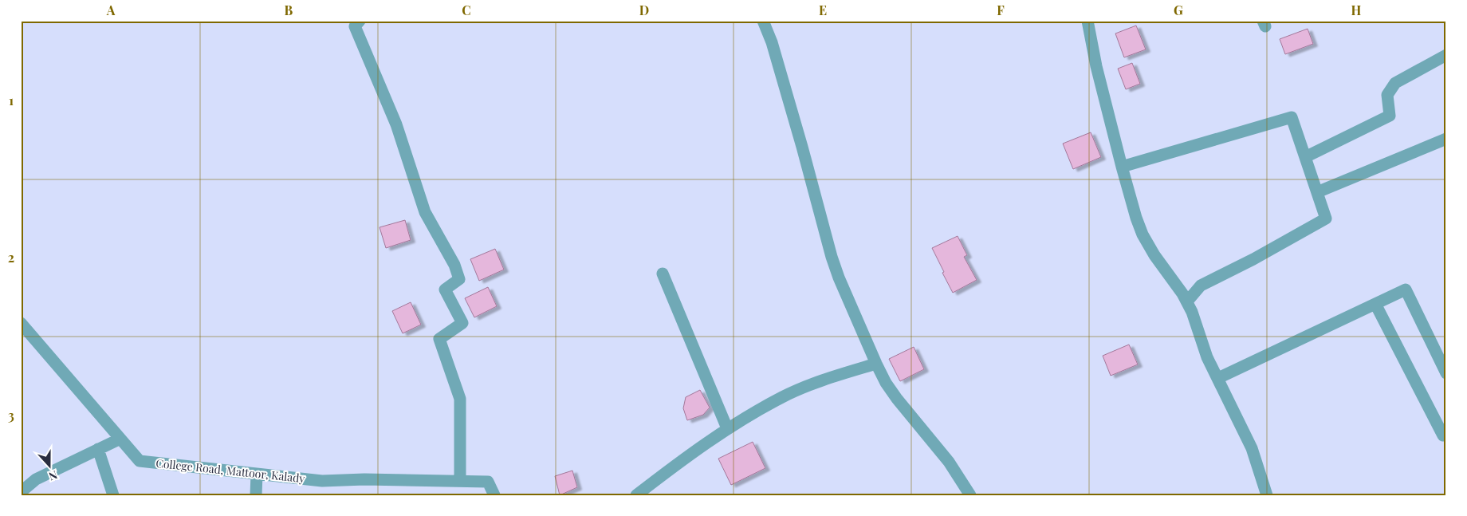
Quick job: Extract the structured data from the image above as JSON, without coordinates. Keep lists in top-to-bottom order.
{
  "streets": {
    "street": ["College Road, Mattoor, Kalady"]
  },
  "north": "bottom",
  "grid": {
    "columns": [
      "A",
      "B",
      "C",
      "D",
      "E",
      "F",
      "G",
      "H"
    ],
    "rows": ["1", "2", "3"]
  }
}
